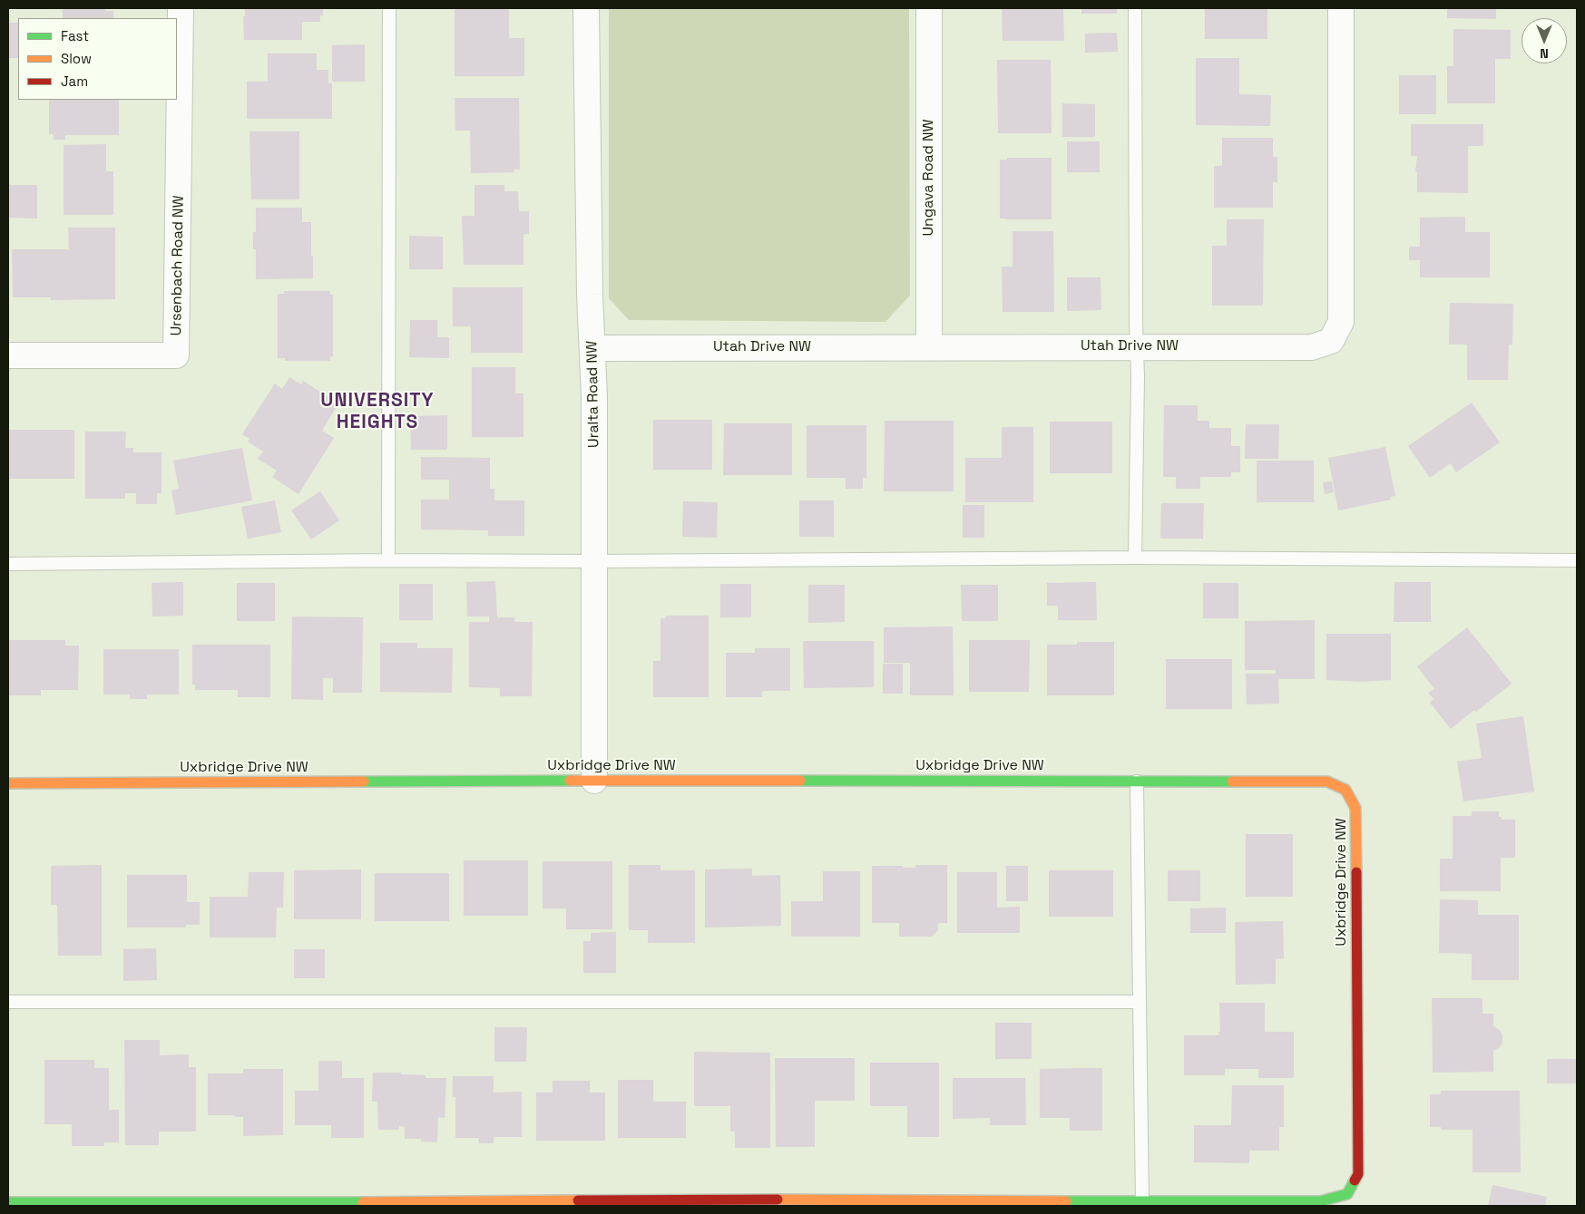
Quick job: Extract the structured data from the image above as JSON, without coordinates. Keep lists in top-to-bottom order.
{
  "streets": {
    "street": [
      "Ungava Road NW",
      "Ursenbach Road NW",
      "Utah Drive NW",
      "Uralta Road NW",
      "Uxbridge Drive NW"
    ]
  },
  "crossings": [
    ["Ungava Road NW", "Utah Drive NW"],
    ["Utah Drive NW", "Uralta Road NW"],
    ["Uralta Road NW", "Uxbridge Drive NW"]
  ],
  "districts": ["UNIVERSITY HEIGHTS"],
  "legend": ["Fast", "Slow", "Jam"],
  "north": "bottom"
}
